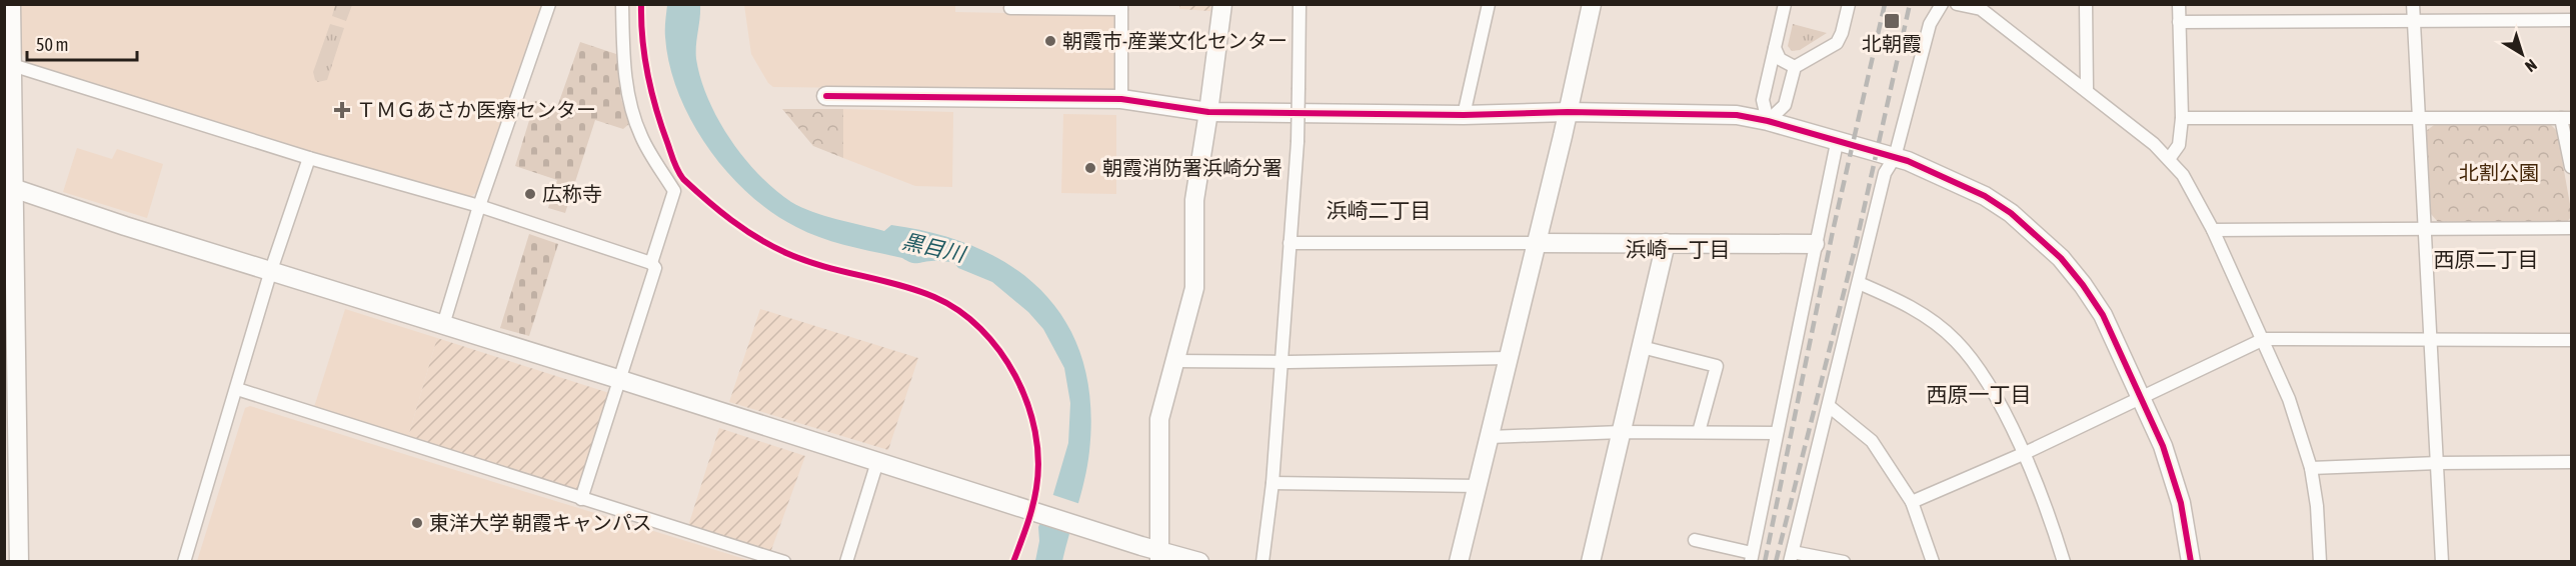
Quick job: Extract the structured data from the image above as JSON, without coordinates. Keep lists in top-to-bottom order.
{
  "districts": [
    "浜崎二丁目",
    "浜崎一丁目",
    "西原二丁目",
    "西原一丁目"
  ],
  "water": ["黒目川"],
  "parks": ["北割公園"],
  "places": {
    "transit": ["北朝霞"],
    "other": [
      "朝霞市-産業文化センター",
      "朝霞消防署浜崎分署",
      "広称寺",
      "東洋大学 朝霞キャンパス"
    ],
    "health": ["ＴＭＧあさか医療センター"]
  },
  "scale_bar": "50 m",
  "north": "bottom right"
}
